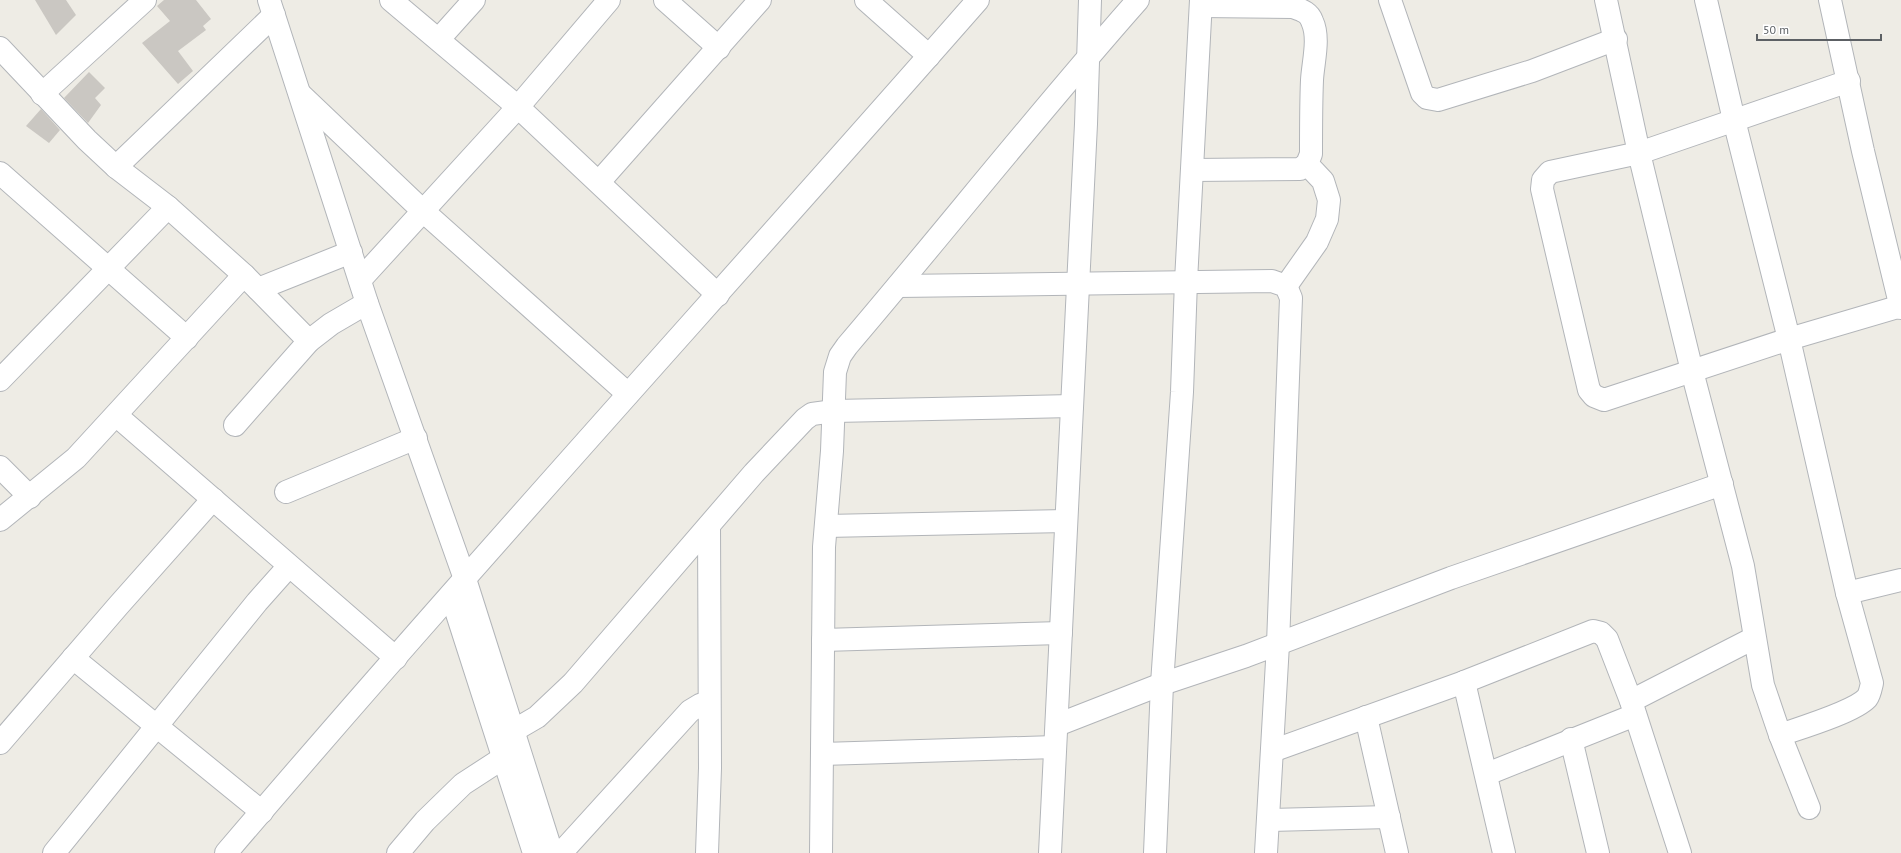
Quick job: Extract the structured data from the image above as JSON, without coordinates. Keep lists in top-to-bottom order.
{
  "scale_bar": "50 m"
}
